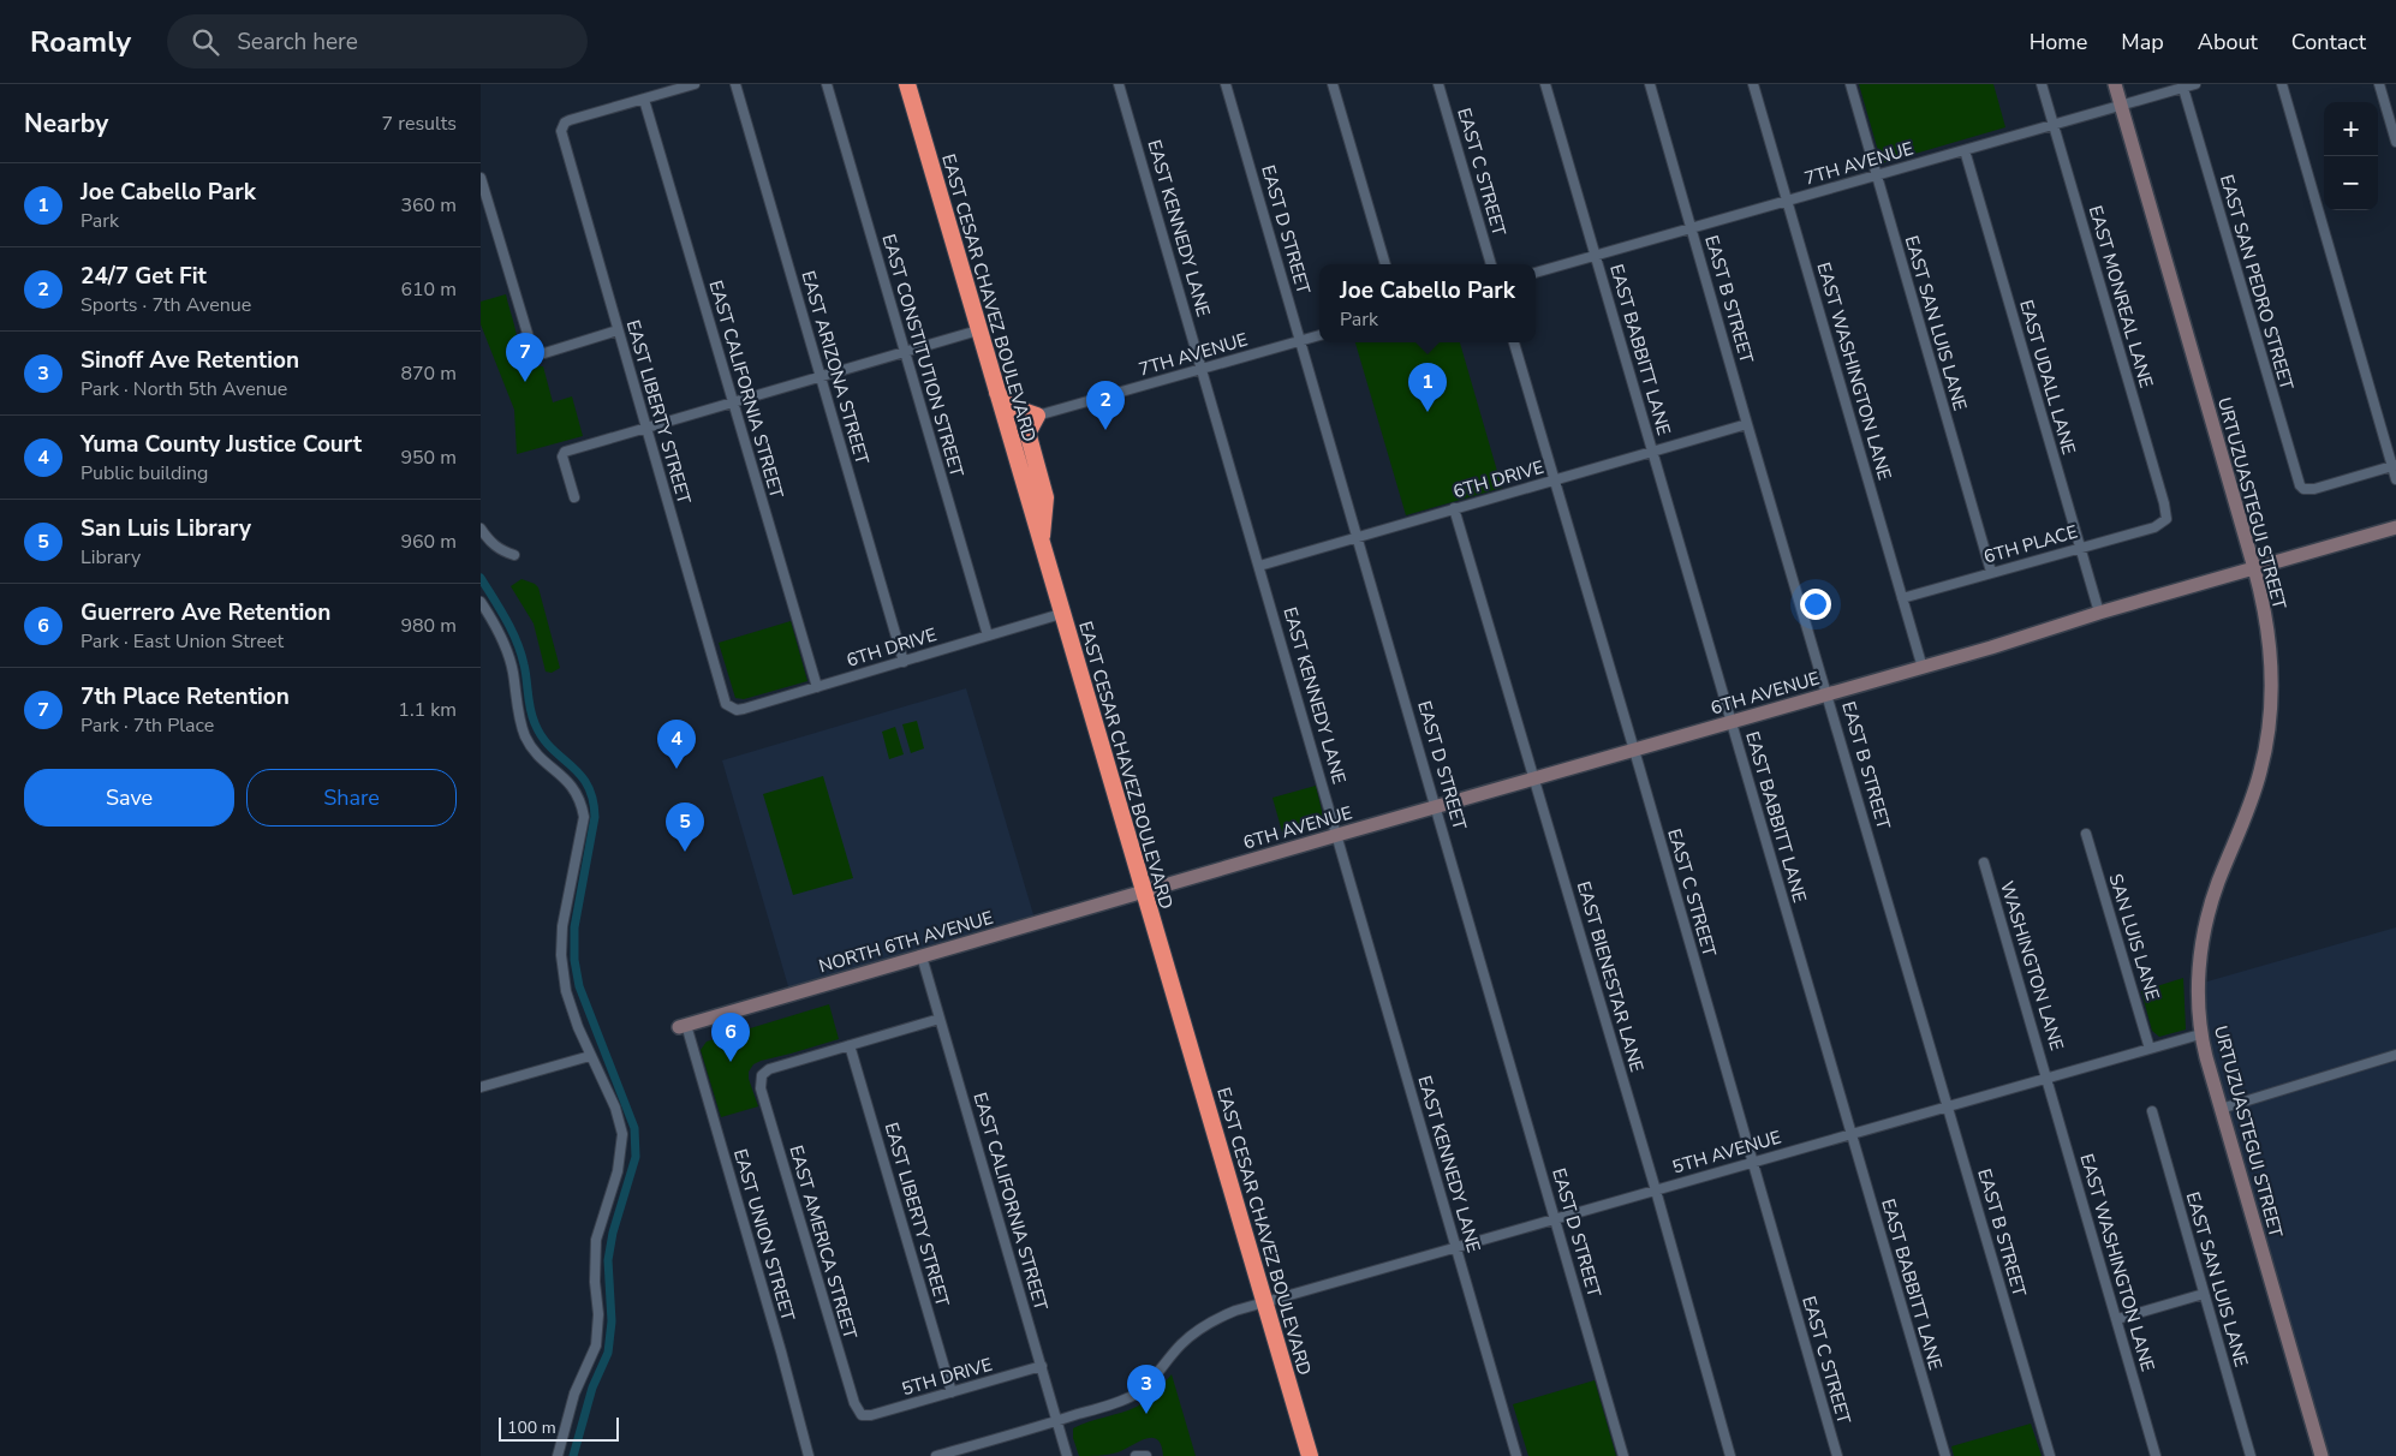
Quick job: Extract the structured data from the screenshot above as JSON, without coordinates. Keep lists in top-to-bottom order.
{
  "streets": {
    "highway": ["EAST CESAR CHAVEZ BOULEVARD"],
    "street": [
      "7TH AVENUE",
      "EAST C STREET",
      "EAST KENNEDY LANE",
      "EAST D STREET",
      "EAST SAN PEDRO STREET",
      "EAST MONREAL LANE",
      "EAST B STREET",
      "EAST SAN LUIS LANE",
      "EAST BABBITT LANE",
      "EAST CONSTITUTION STREET",
      "EAST ARIZONA STREET",
      "EAST WASHINGTON LANE",
      "EAST UDALL LANE",
      "EAST CALIFORNIA STREET",
      "EAST LIBERTY STREET",
      "6TH DRIVE",
      "URTUZUASTEGUI STREET",
      "6TH PLACE",
      "6TH AVENUE",
      "SAN LUIS LANE",
      "NORTH 6TH AVENUE",
      "WASHINGTON LANE",
      "EAST BIENESTAR LANE",
      "5TH AVENUE",
      "EAST UNION STREET",
      "EAST AMERICA STREET",
      "5TH DRIVE"
    ]
  },
  "crossings": [
    ["7TH AVENUE", "EAST KENNEDY LANE"],
    ["7TH AVENUE", "EAST D STREET"],
    ["7TH AVENUE", "EAST SAN PEDRO STREET"],
    ["7TH AVENUE", "EAST MONREAL LANE"],
    ["7TH AVENUE", "EAST B STREET"],
    ["7TH AVENUE", "EAST SAN LUIS LANE"],
    ["7TH AVENUE", "EAST BABBITT LANE"],
    ["7TH AVENUE", "EAST WASHINGTON LANE"],
    ["7TH AVENUE", "EAST UDALL LANE"],
    ["7TH AVENUE", "URTUZUASTEGUI STREET"],
    ["EAST C STREET", "6TH DRIVE"],
    ["EAST C STREET", "6TH AVENUE"],
    ["EAST C STREET", "5TH AVENUE"],
    ["EAST KENNEDY LANE", "6TH DRIVE"],
    ["EAST KENNEDY LANE", "6TH AVENUE"],
    ["EAST KENNEDY LANE", "5TH AVENUE"],
    ["EAST D STREET", "6TH DRIVE"],
    ["EAST D STREET", "6TH AVENUE"],
    ["EAST D STREET", "5TH AVENUE"],
    ["EAST MONREAL LANE", "6TH PLACE"],
    ["EAST CESAR CHAVEZ BOULEVARD", "6TH DRIVE"],
    ["EAST CESAR CHAVEZ BOULEVARD", "6TH AVENUE"],
    ["EAST CESAR CHAVEZ BOULEVARD", "NORTH 6TH AVENUE"],
    ["EAST CESAR CHAVEZ BOULEVARD", "5TH AVENUE"],
    ["EAST B STREET", "6TH DRIVE"],
    ["EAST B STREET", "6TH AVENUE"],
    ["EAST B STREET", "5TH AVENUE"],
    ["EAST SAN LUIS LANE", "6TH PLACE"],
    ["EAST BABBITT LANE", "6TH DRIVE"],
    ["EAST BABBITT LANE", "6TH AVENUE"],
    ["EAST BABBITT LANE", "5TH AVENUE"],
    ["EAST CONSTITUTION STREET", "6TH DRIVE"],
    ["EAST ARIZONA STREET", "6TH DRIVE"],
    ["EAST WASHINGTON LANE", "6TH PLACE"],
    ["EAST WASHINGTON LANE", "6TH AVENUE"],
    ["EAST WASHINGTON LANE", "WASHINGTON LANE"],
    ["EAST WASHINGTON LANE", "5TH AVENUE"],
    ["EAST UDALL LANE", "6TH PLACE"],
    ["EAST UDALL LANE", "6TH AVENUE"],
    ["EAST CALIFORNIA STREET", "EAST LIBERTY STREET"],
    ["EAST CALIFORNIA STREET", "6TH DRIVE"],
    ["EAST CALIFORNIA STREET", "NORTH 6TH AVENUE"],
    ["EAST CALIFORNIA STREET", "5TH AVENUE"],
    ["EAST CALIFORNIA STREET", "5TH DRIVE"],
    ["EAST LIBERTY STREET", "6TH DRIVE"],
    ["EAST LIBERTY STREET", "EAST AMERICA STREET"],
    ["EAST LIBERTY STREET", "5TH DRIVE"],
    ["6TH DRIVE", "EAST BIENESTAR LANE"],
    ["URTUZUASTEGUI STREET", "6TH AVENUE"],
    ["URTUZUASTEGUI STREET", "5TH AVENUE"],
    ["6TH AVENUE", "NORTH 6TH AVENUE"],
    ["6TH AVENUE", "EAST BIENESTAR LANE"],
    ["SAN LUIS LANE", "5TH AVENUE"],
    ["NORTH 6TH AVENUE", "EAST UNION STREET"],
    ["WASHINGTON LANE", "5TH AVENUE"],
    ["EAST BIENESTAR LANE", "5TH AVENUE"],
    ["EAST AMERICA STREET", "5TH DRIVE"]
  ],
  "scale_bar": "100 m",
  "page": {
    "header": "Roamly",
    "search": "Search here",
    "nav": [
      "Home",
      "Map",
      "About",
      "Contact"
    ],
    "heading": ["Nearby", "7 results"],
    "map_buttons": ["+", "−"],
    "list": [
      {
        "mark": "1",
        "name": "Joe Cabello Park",
        "note": "Park",
        "value": "360 m"
      },
      {
        "mark": "2",
        "name": "24/7 Get Fit",
        "note": "Sports · 7th Avenue",
        "value": "610 m"
      },
      {
        "mark": "3",
        "name": "Sinoff Ave Retention",
        "note": "Park · North 5th Avenue",
        "value": "870 m"
      },
      {
        "mark": "4",
        "name": "Yuma County Justice Court",
        "note": "Public building",
        "value": "950 m"
      },
      {
        "mark": "5",
        "name": "San Luis Library",
        "note": "Library",
        "value": "960 m"
      },
      {
        "mark": "6",
        "name": "Guerrero Ave Retention",
        "note": "Park · East Union Street",
        "value": "980 m"
      },
      {
        "mark": "7",
        "name": "7th Place Retention",
        "note": "Park · 7th Place",
        "value": "1.1 km"
      }
    ],
    "popup": ["Joe Cabello Park", "Park"],
    "pins": [
      "7",
      "1",
      "2",
      "4",
      "5",
      "6",
      "3"
    ],
    "buttons": ["Save", "Share"],
    "scale": "100 m"
  }
}
